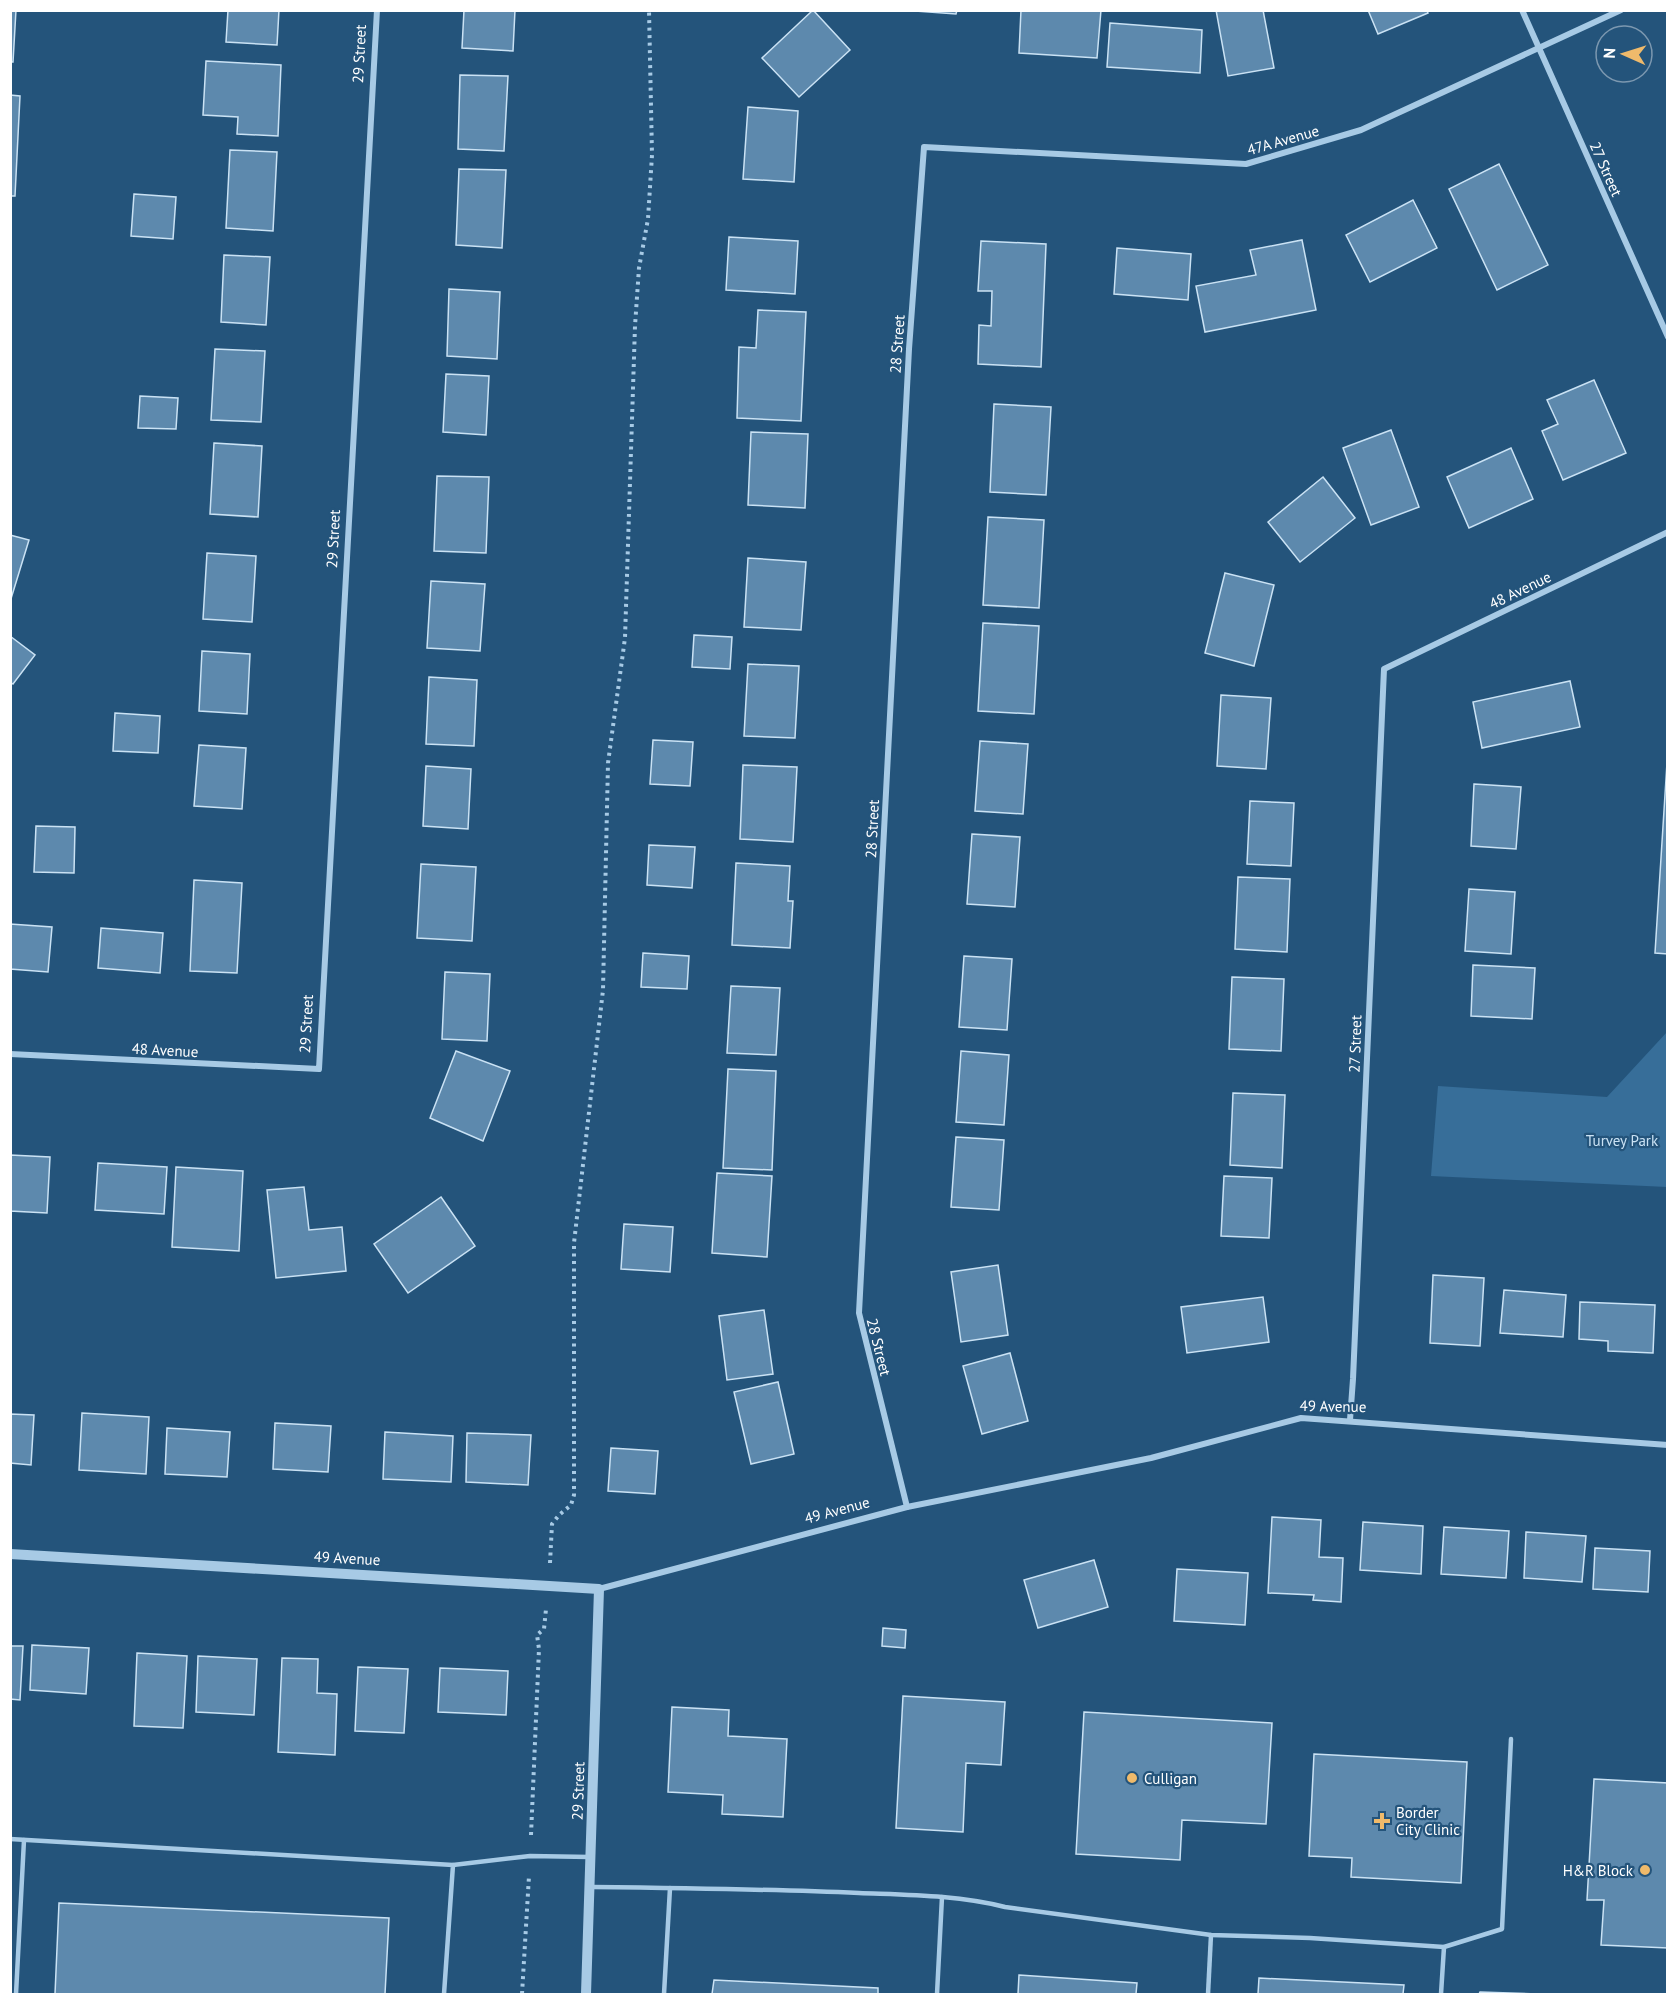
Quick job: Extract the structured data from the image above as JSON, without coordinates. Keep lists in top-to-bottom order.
{
  "streets": {
    "street": [
      "29 Street",
      "47A Avenue",
      "27 Street",
      "28 Street",
      "48 Avenue",
      "49 Avenue"
    ]
  },
  "crossings": [
    ["29 Street", "48 Avenue"],
    ["29 Street", "49 Avenue"],
    ["47A Avenue", "27 Street"],
    ["47A Avenue", "28 Street"],
    ["27 Street", "48 Avenue"],
    ["27 Street", "49 Avenue"],
    ["28 Street", "49 Avenue"]
  ],
  "parks": ["Turvey Park"],
  "places": {
    "other": ["Culligan", "H&R Block"],
    "health": ["Border City Clinic"]
  },
  "north": "left"
}
